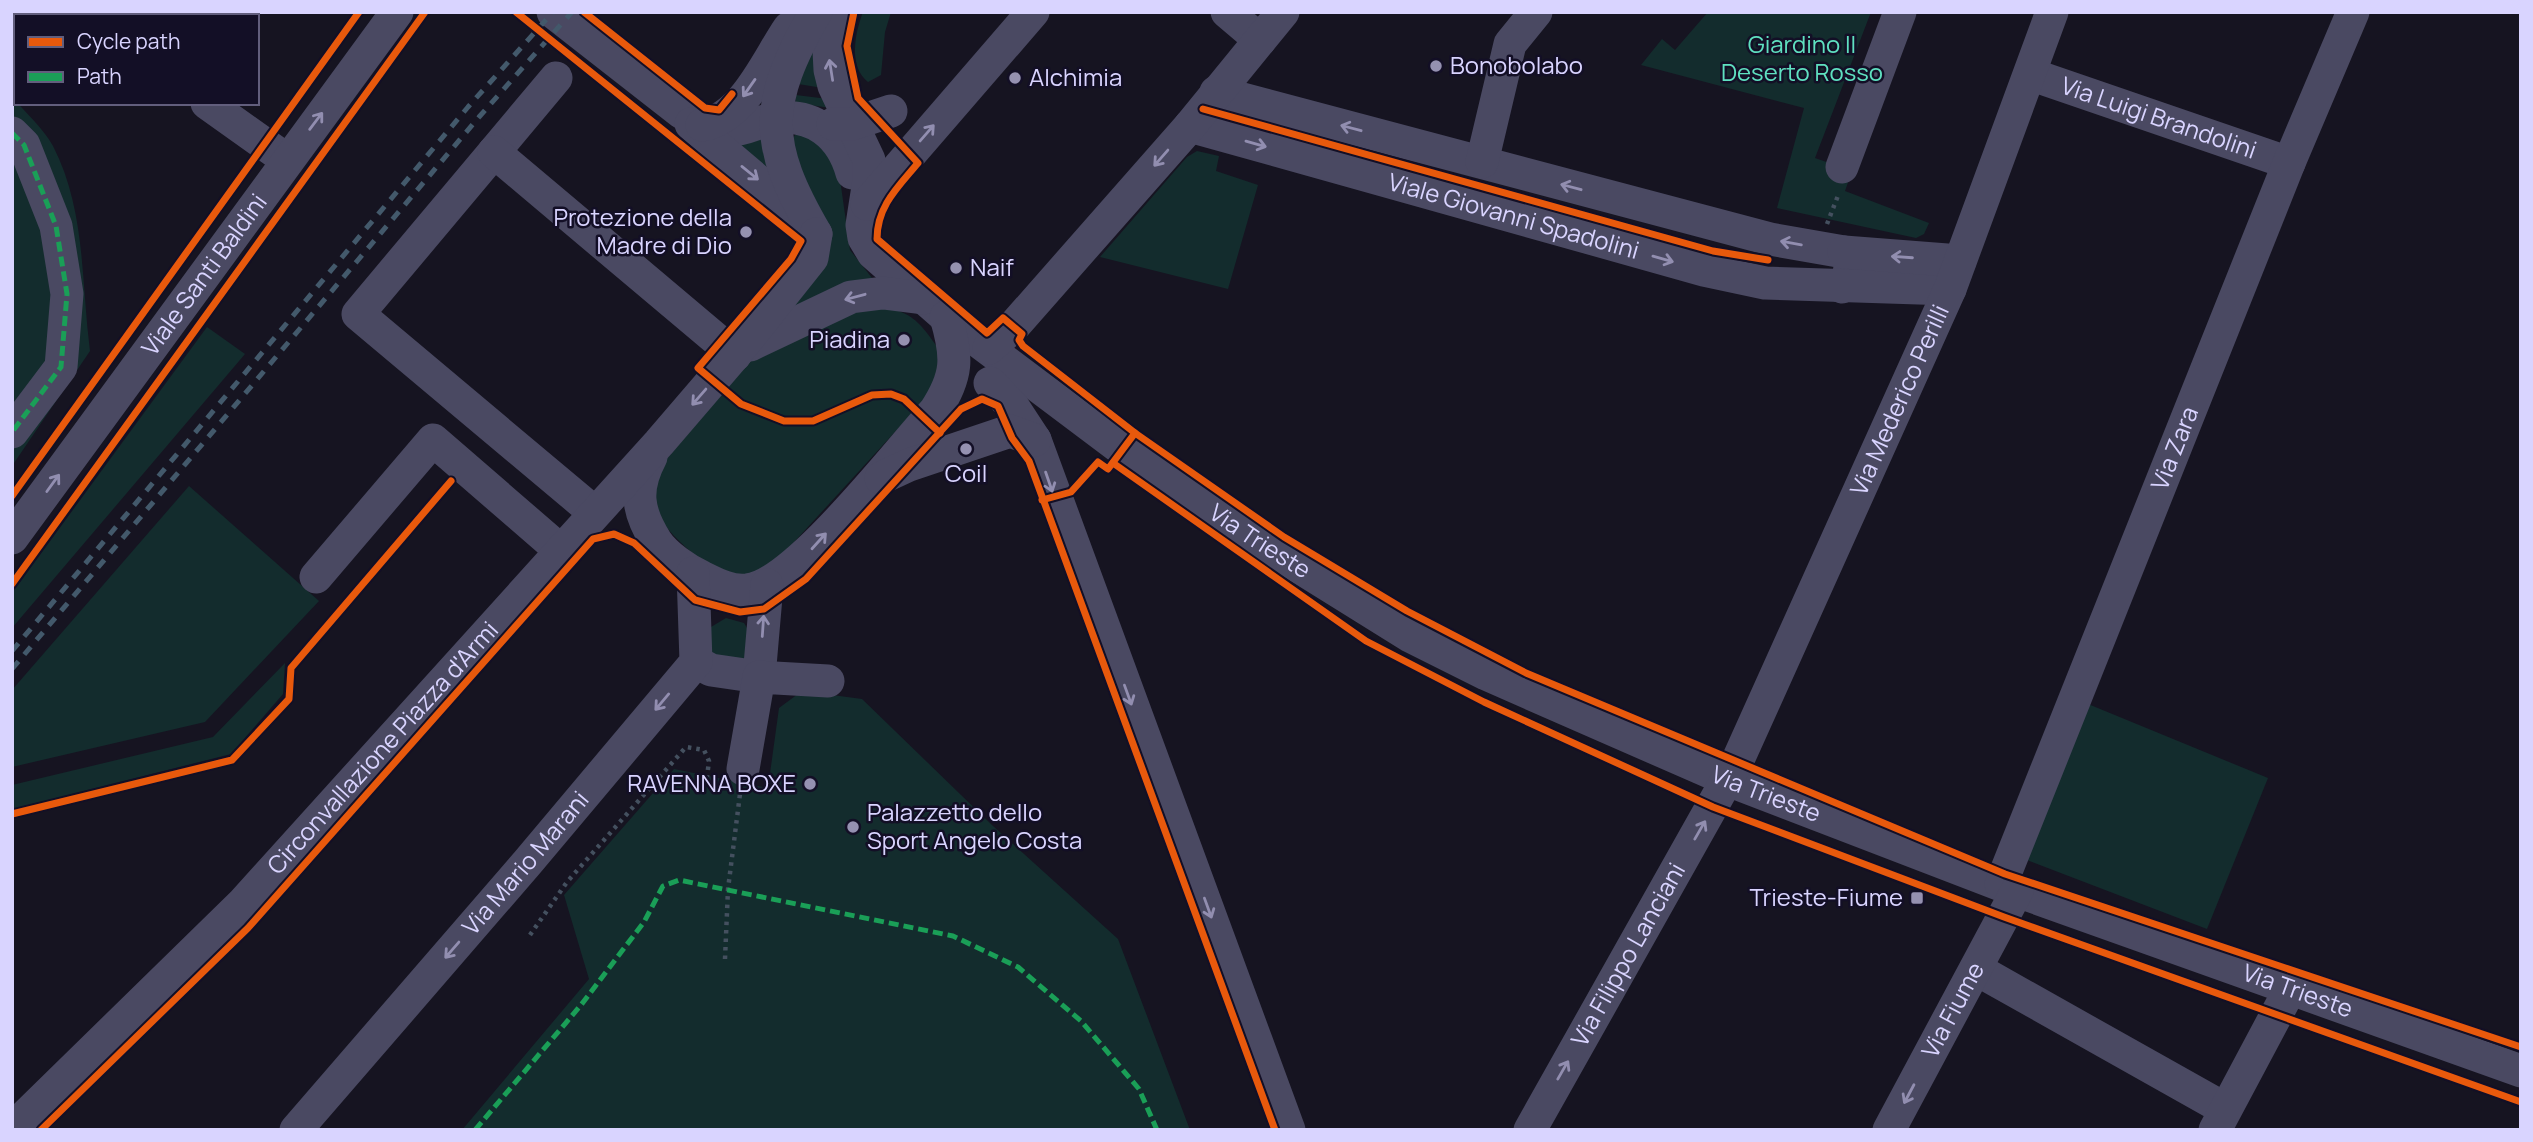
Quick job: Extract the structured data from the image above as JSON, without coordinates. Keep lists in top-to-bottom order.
{
  "streets": {
    "street": [
      "Via Luigi Brandolini",
      "Viale Giovanni Spadolini",
      "Viale Santi Baldini",
      "Via Mederico Perilli",
      "Via Zara",
      "Via Trieste",
      "Circonvallazione Piazza d'Armi",
      "Via Mario Marani",
      "Via Filippo Lanciani",
      "Via Fiume"
    ]
  },
  "crossings": [
    ["Via Luigi Brandolini", "Via Mederico Perilli"],
    ["Via Luigi Brandolini", "Via Zara"],
    ["Viale Giovanni Spadolini", "Via Mederico Perilli"],
    ["Via Mederico Perilli", "Via Trieste"],
    ["Via Mederico Perilli", "Via Filippo Lanciani"],
    ["Via Zara", "Via Trieste"],
    ["Via Zara", "Via Fiume"],
    ["Via Trieste", "Circonvallazione Piazza d'Armi"],
    ["Via Trieste", "Via Filippo Lanciani"],
    ["Via Trieste", "Via Fiume"]
  ],
  "one_way": [
    "Viale Santi Baldini",
    "Via Mario Marani",
    "Via Filippo Lanciani",
    "Via Fiume"
  ],
  "parks": ["Giardino Il Deserto Rosso"],
  "places": {
    "other": [
      "Bonobolabo",
      "Alchimia",
      "Protezione della Madre di Dio",
      "Naif",
      "Piadina",
      "Coil",
      "RAVENNA BOXE",
      "Palazzetto dello Sport Angelo Costa"
    ],
    "transit": ["Trieste-Fiume"]
  },
  "legend": ["Cycle path", "Path"]
}
